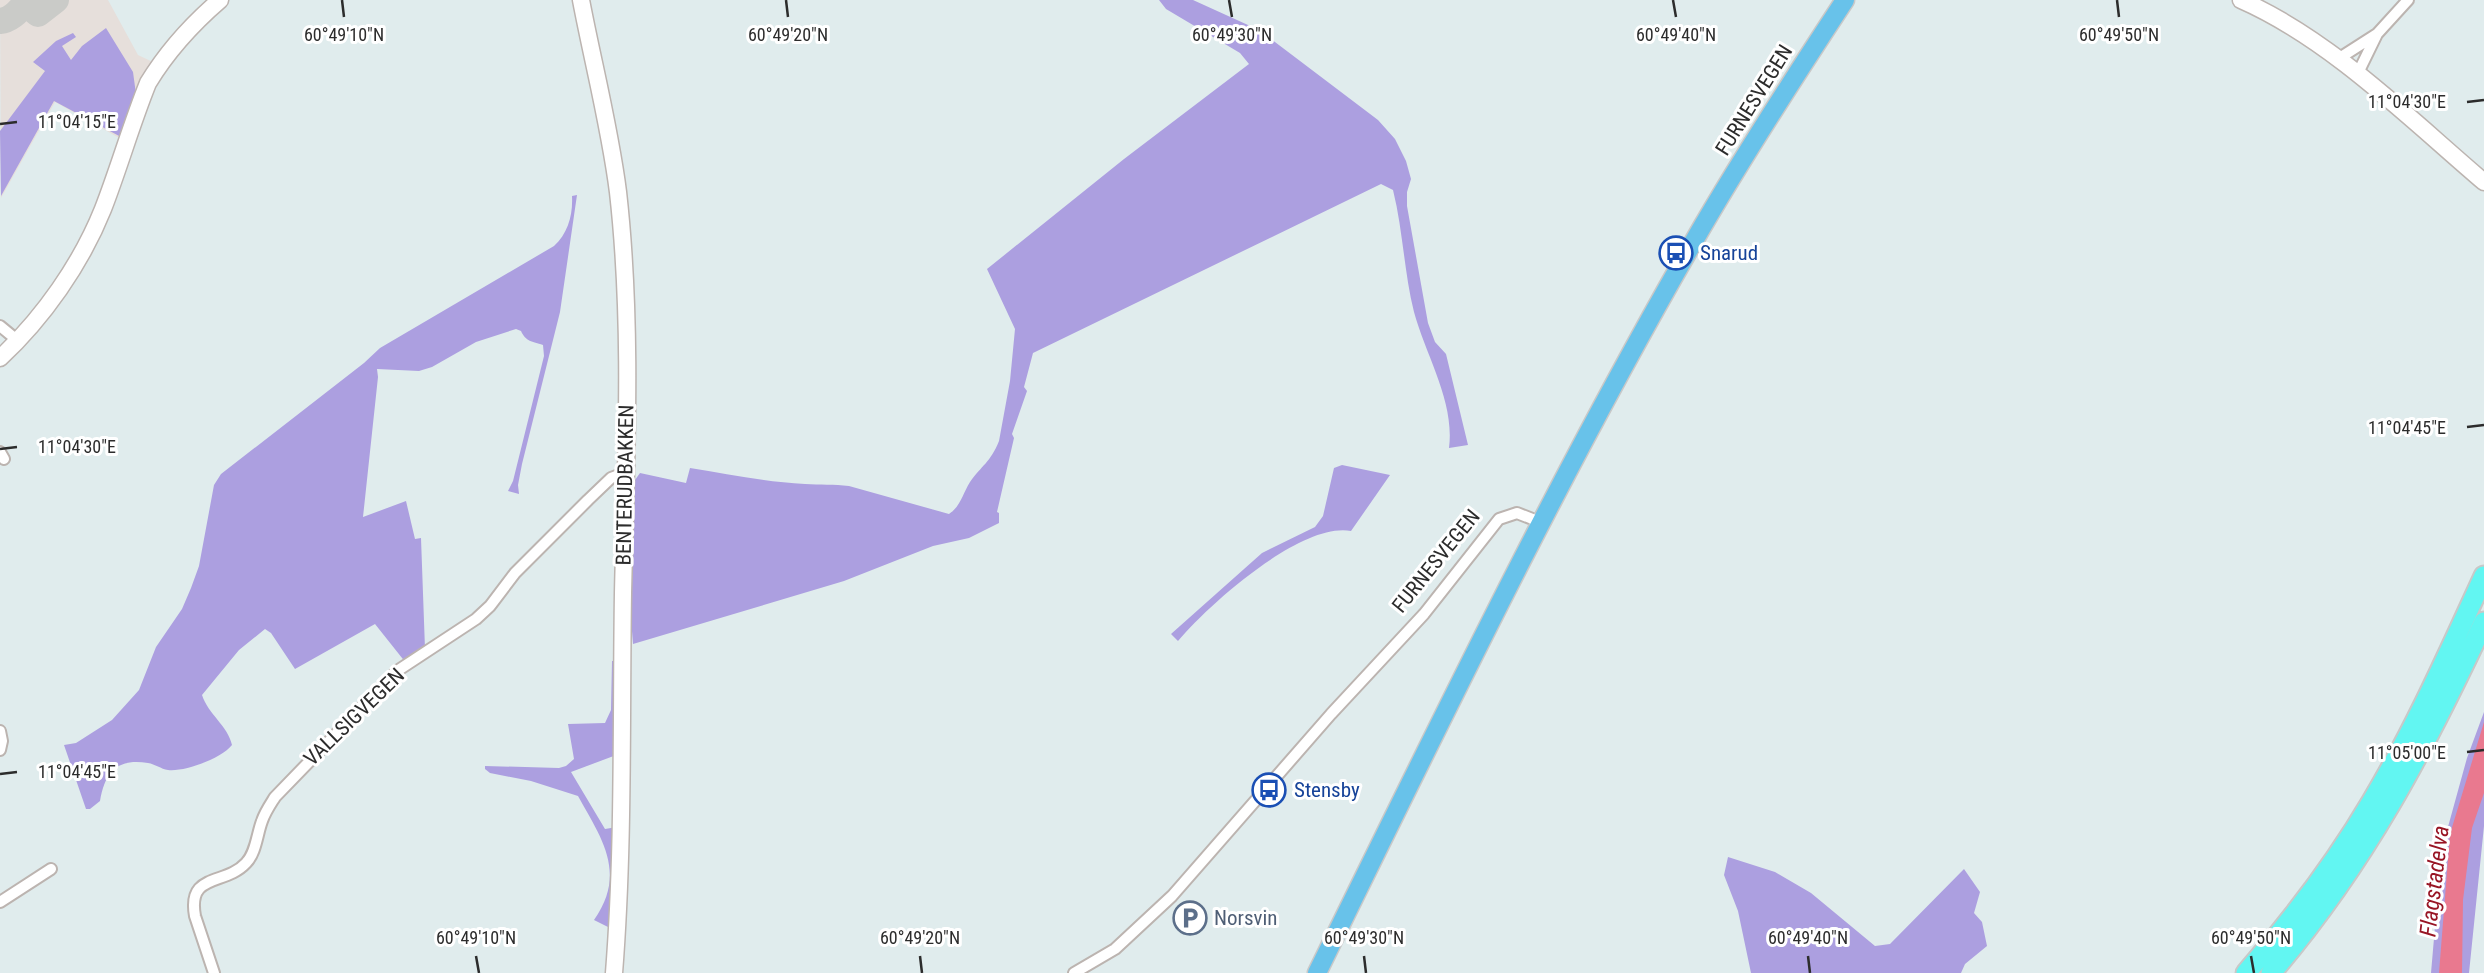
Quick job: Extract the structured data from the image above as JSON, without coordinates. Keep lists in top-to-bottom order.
{
  "streets": {
    "main road": ["FURNESVEGEN", "BENTERUDBAKKEN"],
    "street": ["VALLSIGVEGEN"]
  },
  "crossings": [
    ["BENTERUDBAKKEN", "VALLSIGVEGEN"]
  ],
  "water": ["Flagstadelva"],
  "places": {
    "bus stop": ["Snarud", "Stensby"],
    "parking": ["Norsvin"]
  },
  "coordinates": [
    "60°49'10\"N",
    "60°49'20\"N",
    "60°49'30\"N",
    "60°49'40\"N",
    "60°49'50\"N",
    "11°04'30\"E",
    "11°04'15\"E",
    "11°04'45\"E",
    "11°05'00\"E"
  ]
}
